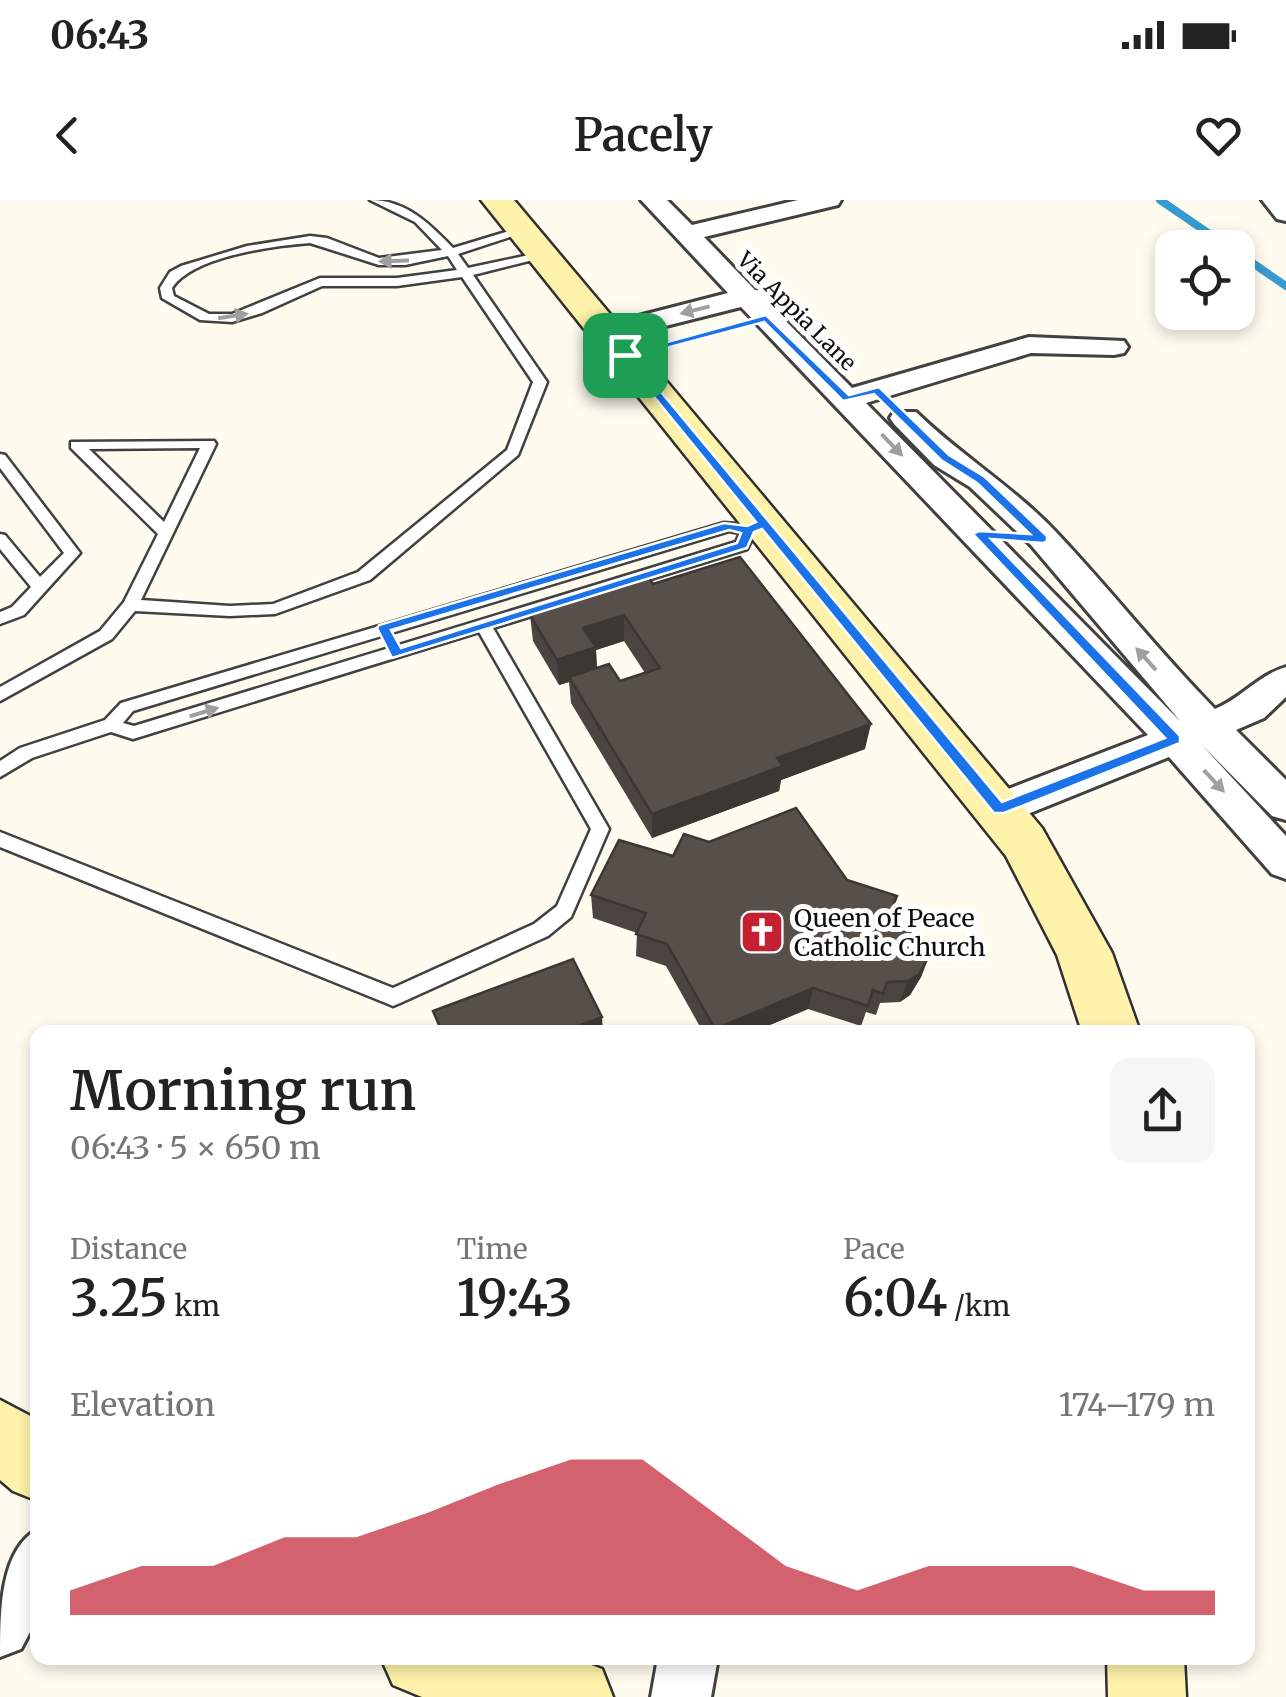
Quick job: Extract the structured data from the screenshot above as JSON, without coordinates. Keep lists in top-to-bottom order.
{
  "streets": {
    "street": ["Via Appia Lane"]
  },
  "places": {
    "church": ["Queen of Peace Catholic Church"]
  },
  "page": {
    "status": "06:43",
    "header": "Pacely",
    "heading": ["Morning run", "06:43 · 5 × 650 m"],
    "stats": [
      ["Distance", "3.25 km"],
      ["Time", "19:43"],
      ["Pace", "6:04 /km"]
    ],
    "chart": ["Elevation", "174–179 m"]
  }
}
